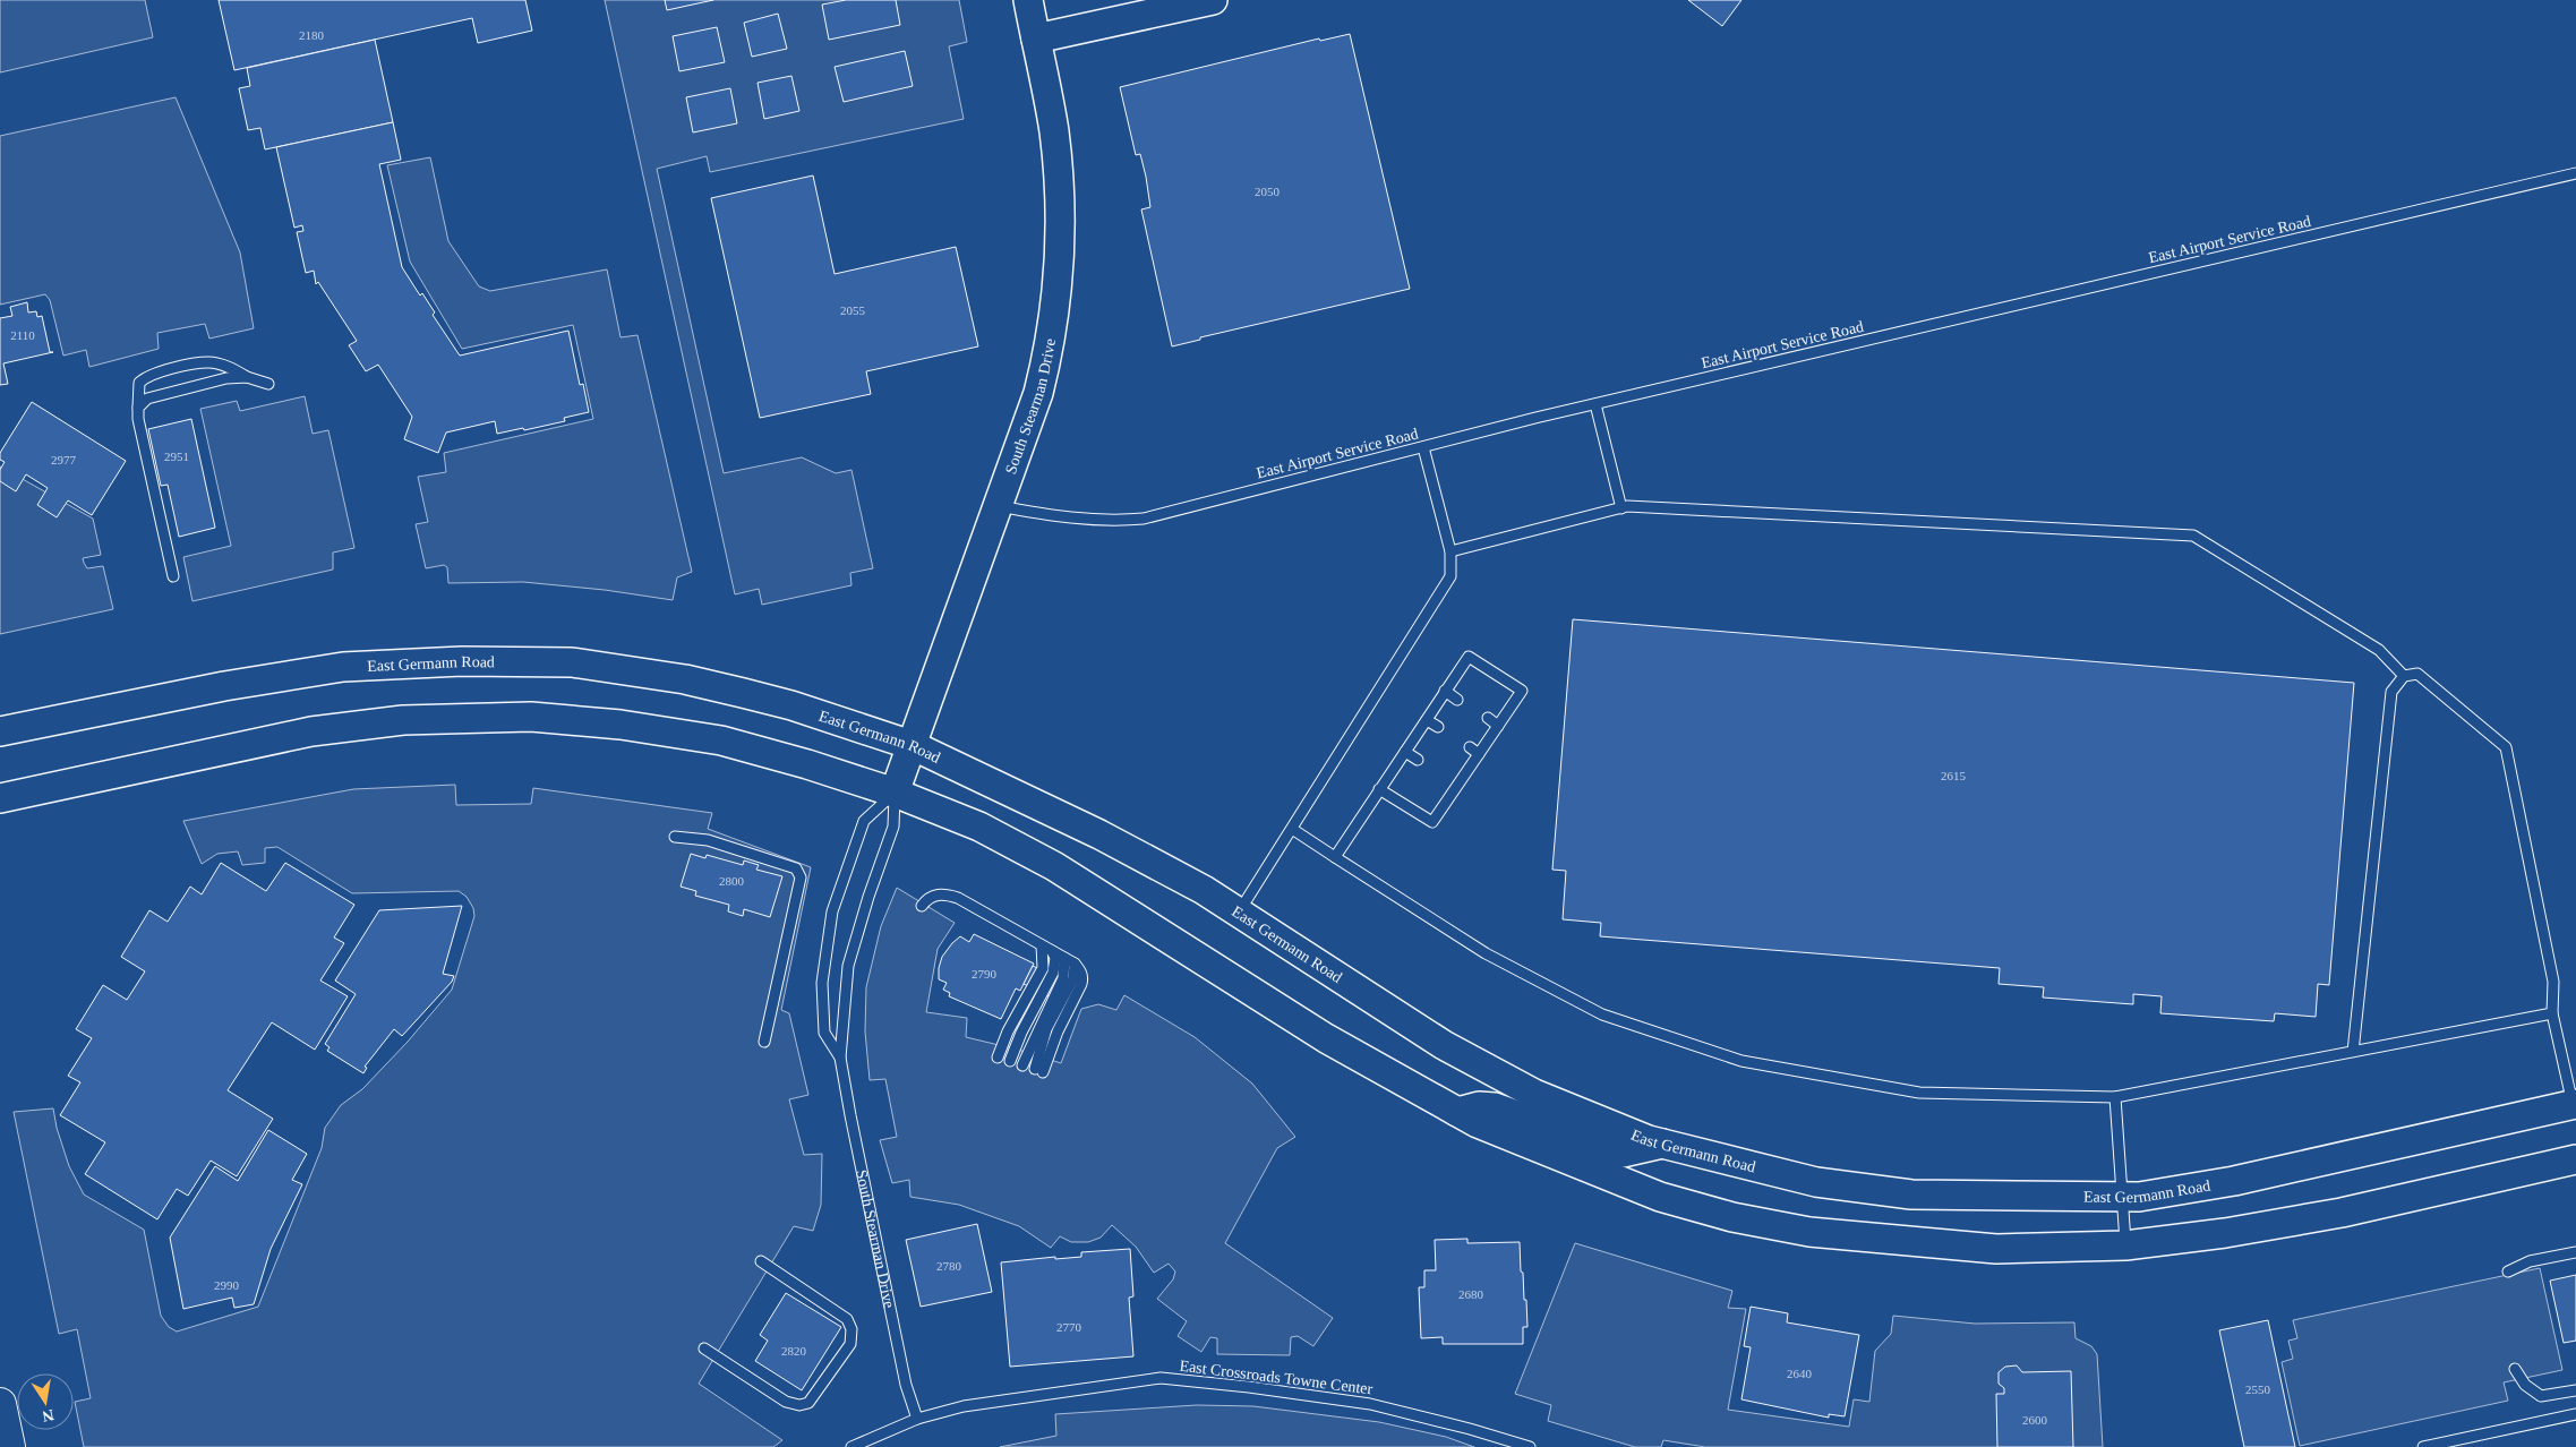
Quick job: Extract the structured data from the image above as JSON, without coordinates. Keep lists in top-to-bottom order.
{
  "streets": {
    "main road": ["South Stearman Drive", "East Germann Road"],
    "lane": ["East Airport Service Road", "East Crossroads Towne Center"]
  },
  "crossings": [
    ["East Airport Service Road", "South Stearman Drive"],
    ["South Stearman Drive", "East Germann Road"],
    ["South Stearman Drive", "East Crossroads Towne Center"]
  ],
  "house_numbers": [
    "2180",
    "2050",
    "2055",
    "2110",
    "2951",
    "2977",
    "2615",
    "2800",
    "2790",
    "2780",
    "2990",
    "2680",
    "2770",
    "2820",
    "2640",
    "2550",
    "2600"
  ],
  "north": "bottom"
}
